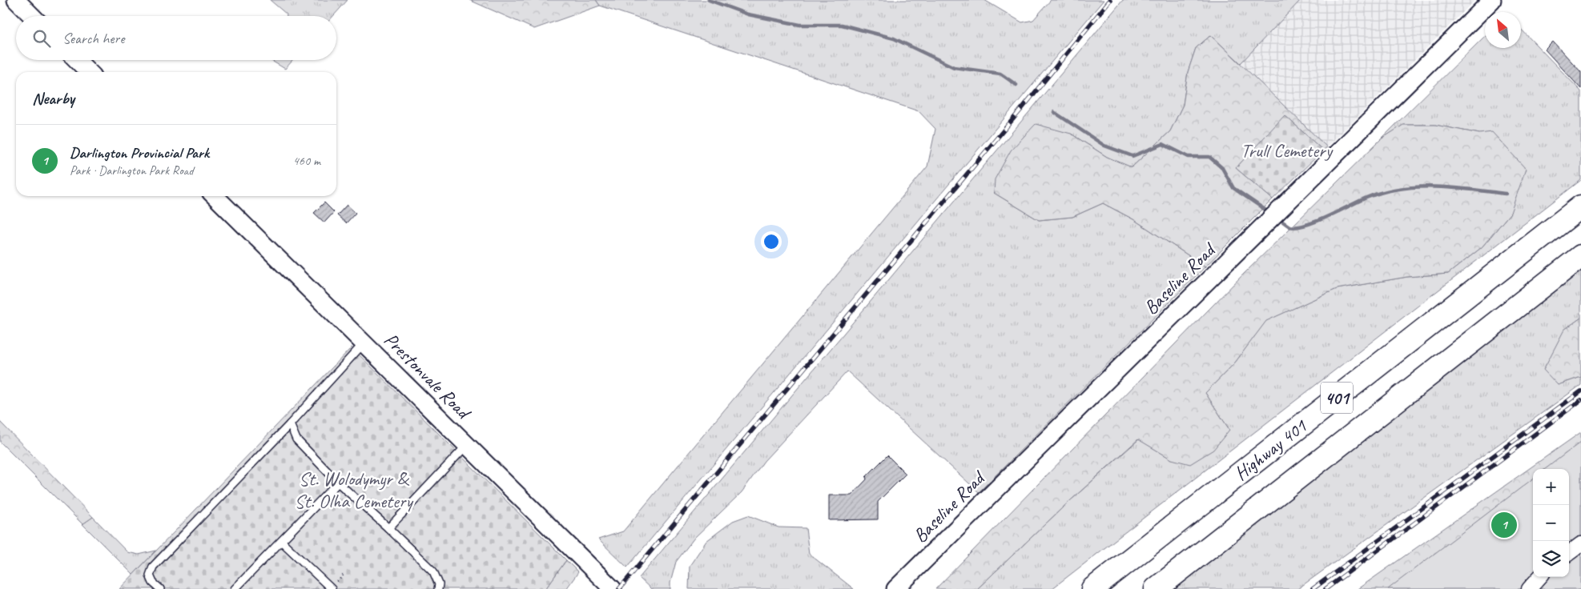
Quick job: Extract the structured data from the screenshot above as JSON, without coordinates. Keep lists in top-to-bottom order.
{
  "streets": {
    "highway": ["401", "Highway 401"],
    "street": ["Baseline Road", "Prestonvale Road"]
  },
  "parks": ["Trull Cemetery", "St. Wolodymyr & St. Olha Cemetery"],
  "north": "top left",
  "page": {
    "search": "Search here",
    "heading": "Nearby",
    "list": [
      {
        "mark": "1",
        "name": "Darlington Provincial Park",
        "note": "Park · Darlington Park Road",
        "value": "460 m"
      }
    ],
    "map_buttons": ["+", "−"],
    "pins": "1"
  }
}
